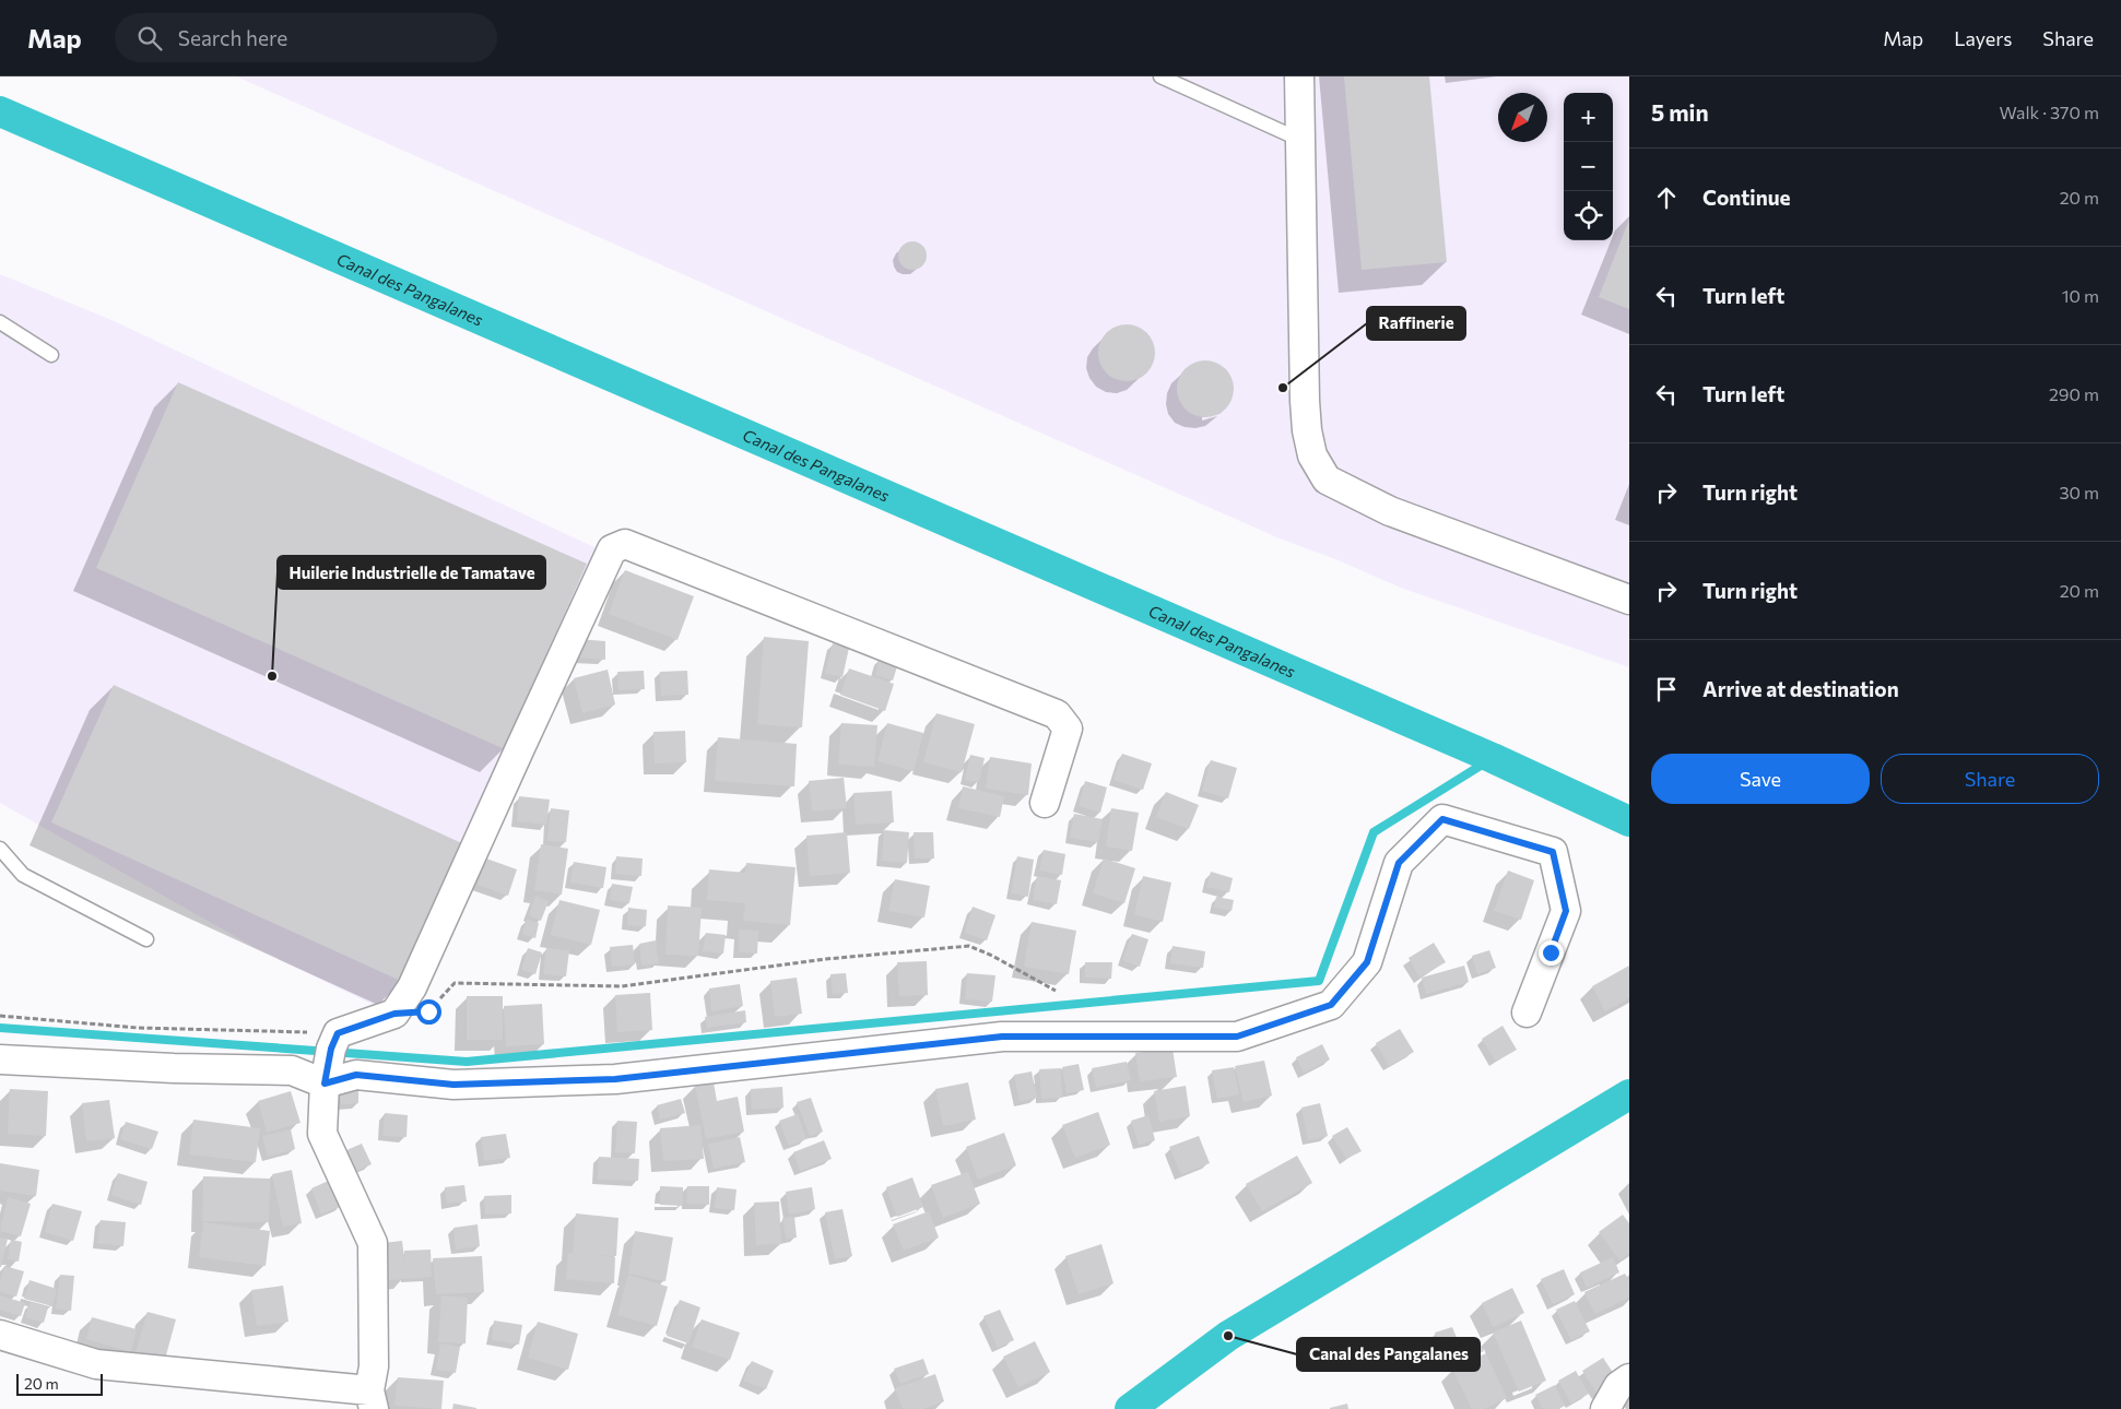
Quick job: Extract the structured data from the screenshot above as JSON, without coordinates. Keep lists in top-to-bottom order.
{
  "water": ["Canal des Pangalanes"],
  "places": ["Raffinerie", "Huilerie Industrielle de Tamatave", "Canal des Pangalanes"],
  "scale_bar": "20 m",
  "north": "bottom left",
  "page": {
    "header": "Map",
    "search": "Search here",
    "nav": ["Map", "Layers", "Share"],
    "heading": ["5 min", "Walk · 370 m"],
    "map_buttons": ["+", "−"],
    "list": [
      ["Continue", "20 m"],
      ["Turn left", "10 m"],
      ["Turn left", "290 m"],
      ["Turn right", "30 m"],
      ["Turn right", "20 m"],
      "Arrive at destination"
    ],
    "buttons": ["Save", "Share"],
    "scale": "20 m"
  }
}
